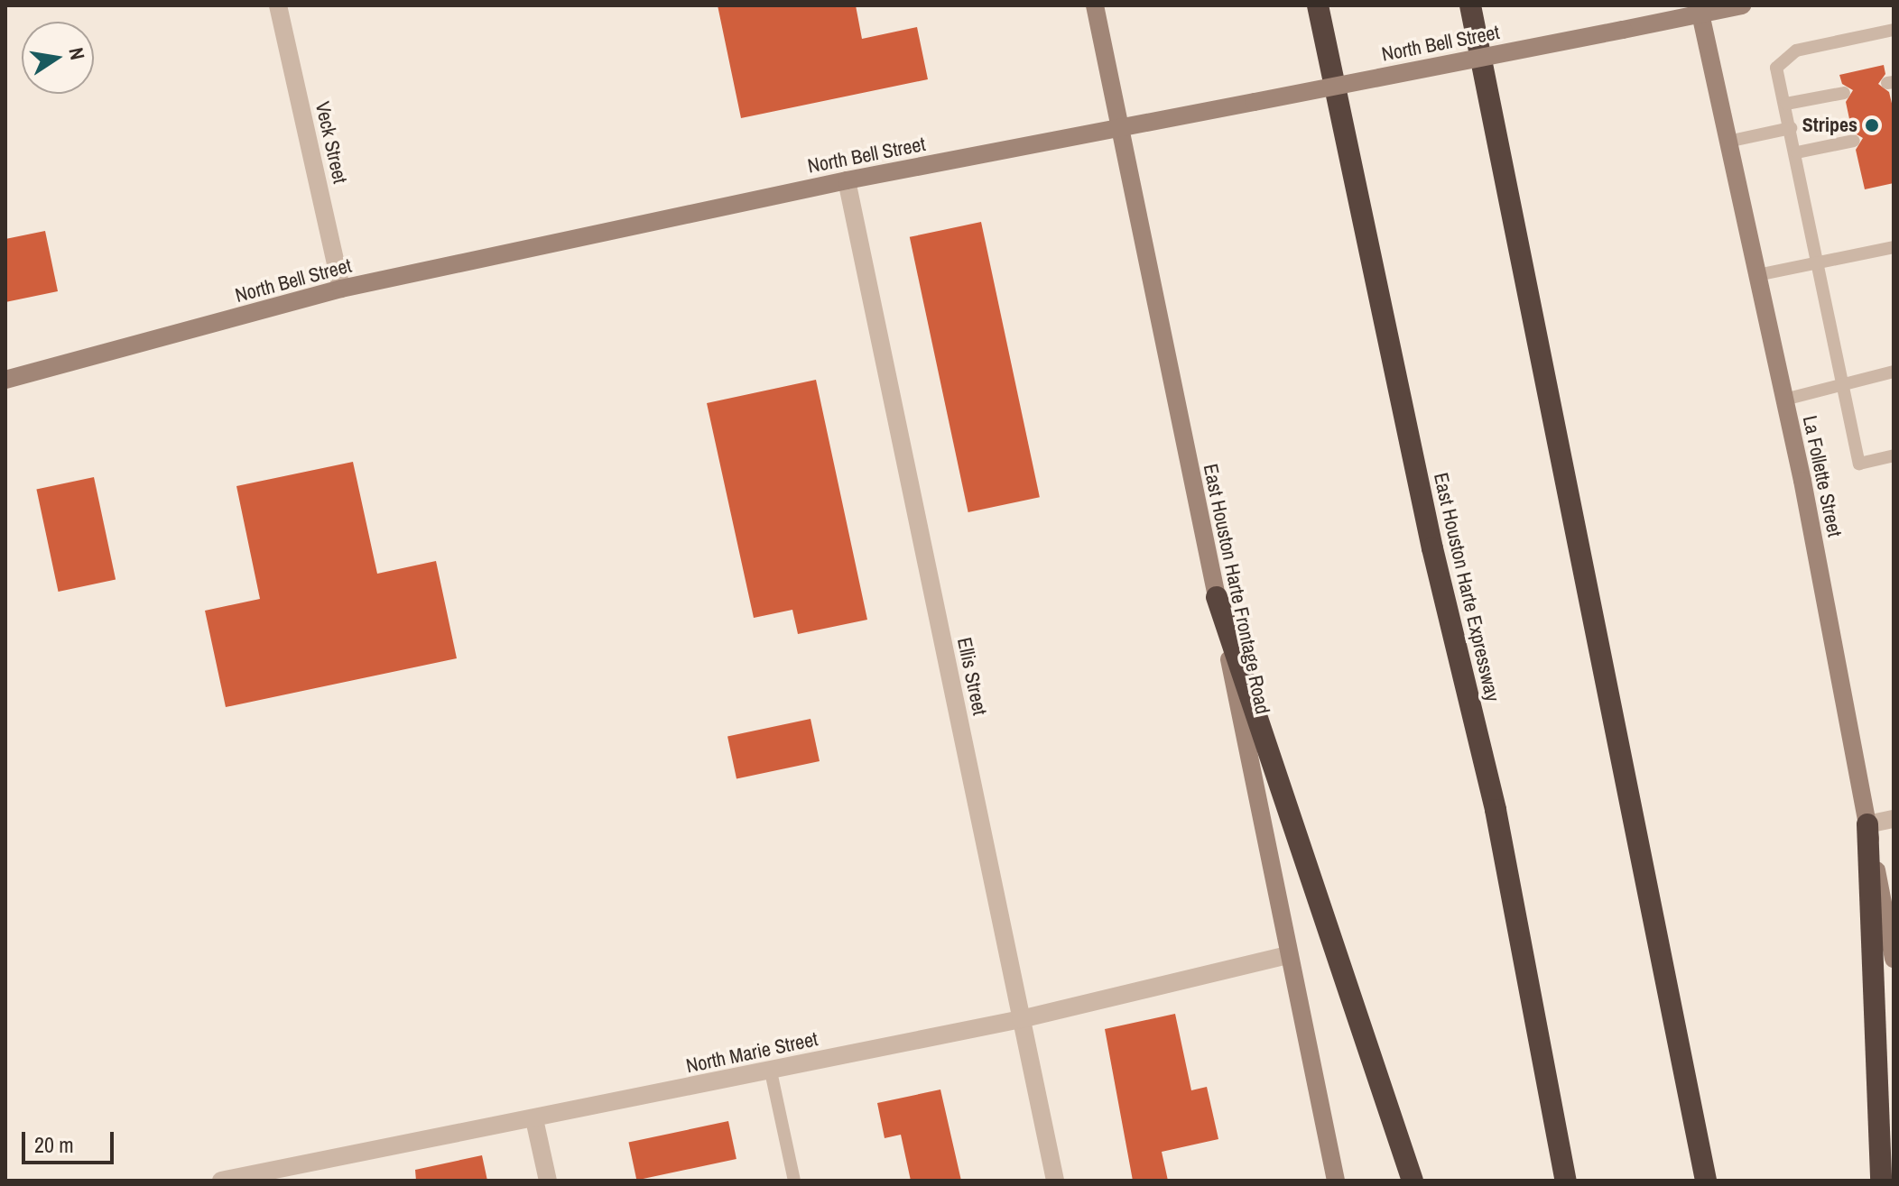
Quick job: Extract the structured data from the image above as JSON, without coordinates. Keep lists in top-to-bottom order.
{
  "streets": {
    "highway": ["East Houston Harte Expressway"],
    "main road": ["North Bell Street", "La Follette Street", "East Houston Harte Frontage Road"],
    "street": ["Veck Street", "Ellis Street", "North Marie Street"]
  },
  "crossings": [
    ["North Bell Street", "Veck Street"],
    ["North Bell Street", "La Follette Street"],
    ["North Bell Street", "East Houston Harte Frontage Road"],
    ["North Bell Street", "Ellis Street"],
    ["East Houston Harte Frontage Road", "North Marie Street"],
    ["Ellis Street", "North Marie Street"]
  ],
  "places": ["Stripes"],
  "scale_bar": "20 m",
  "north": "right"
}
